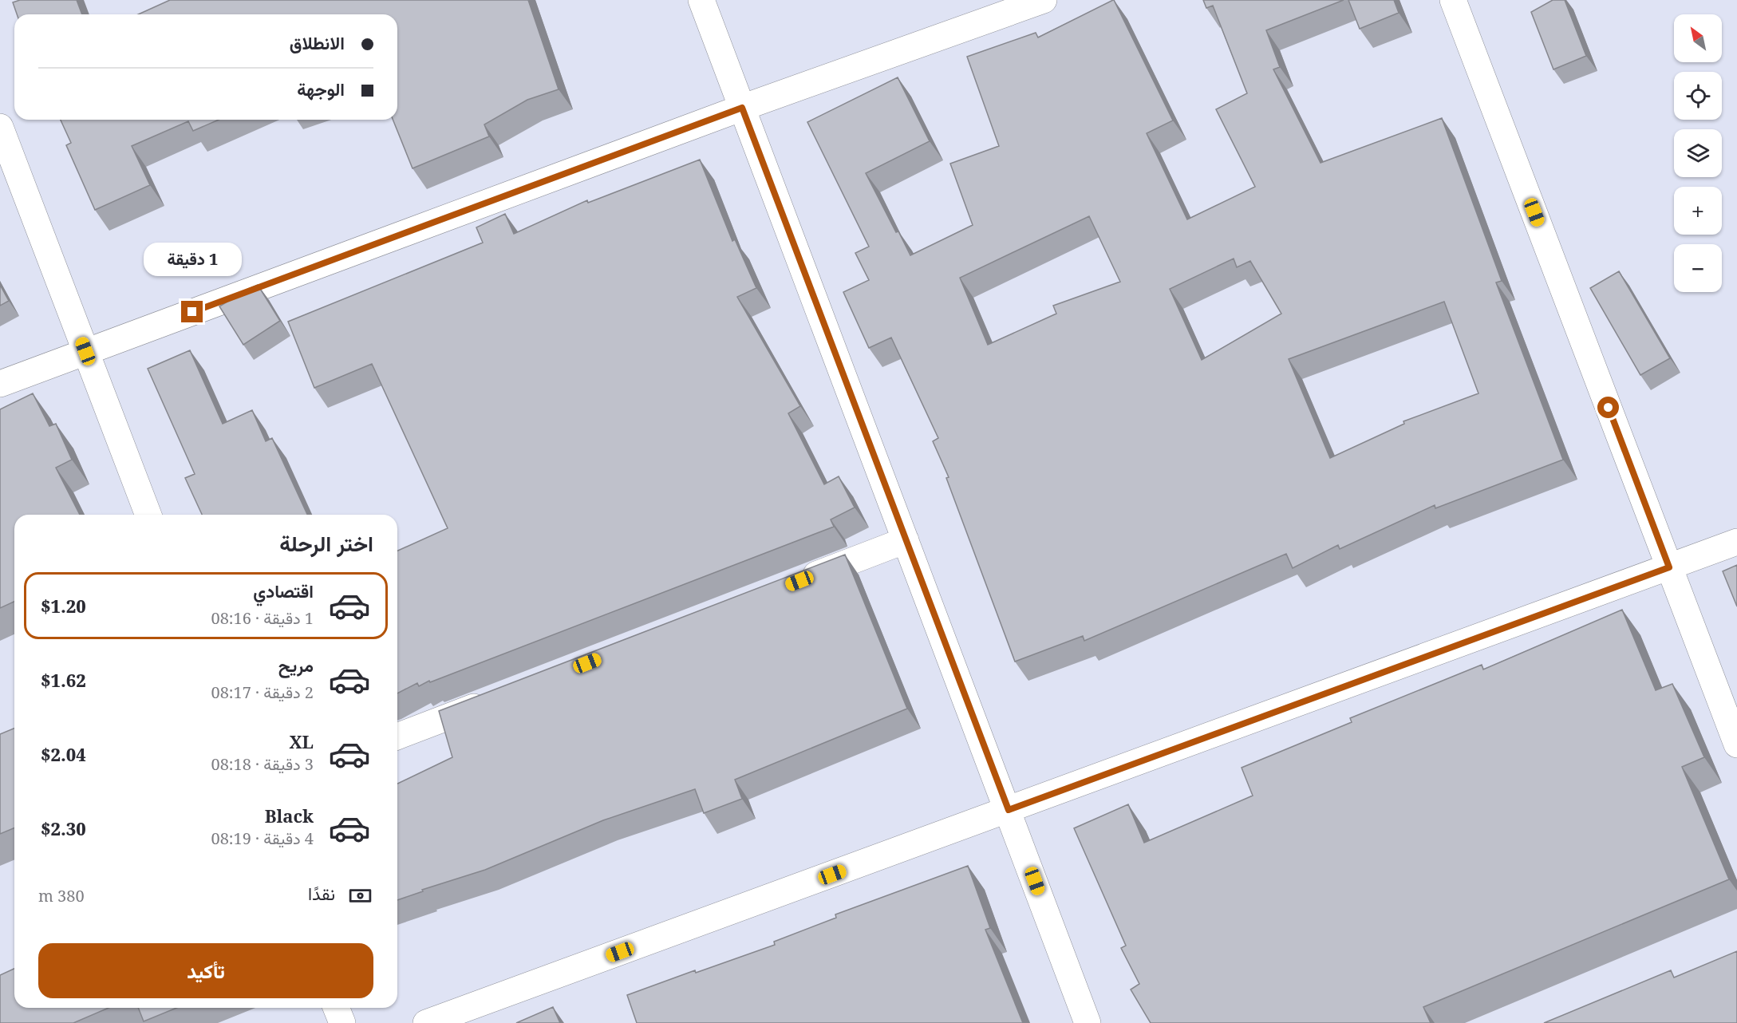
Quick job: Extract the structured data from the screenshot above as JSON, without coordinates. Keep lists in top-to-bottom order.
{
  "north": "top left",
  "page": {
    "map_buttons": ["+", "−"],
    "banner": ["الانطلاق", "الوجهة"],
    "bubble": "1 دقيقة",
    "heading": "اختر الرحلة",
    "list": [
      {
        "name": "اقتصادي",
        "note": "1 دقيقة · 08:16",
        "value": "$1.20"
      },
      {
        "name": "مريح",
        "note": "2 دقيقة · 08:17",
        "value": "$1.62"
      },
      {
        "name": "XL",
        "note": "3 دقيقة · 08:18",
        "value": "$2.04"
      },
      {
        "name": "Black",
        "note": "4 دقيقة · 08:19",
        "value": "$2.30"
      }
    ],
    "pay": ["نقدًا", "380 m"],
    "buttons": "تأكيد"
  }
}
